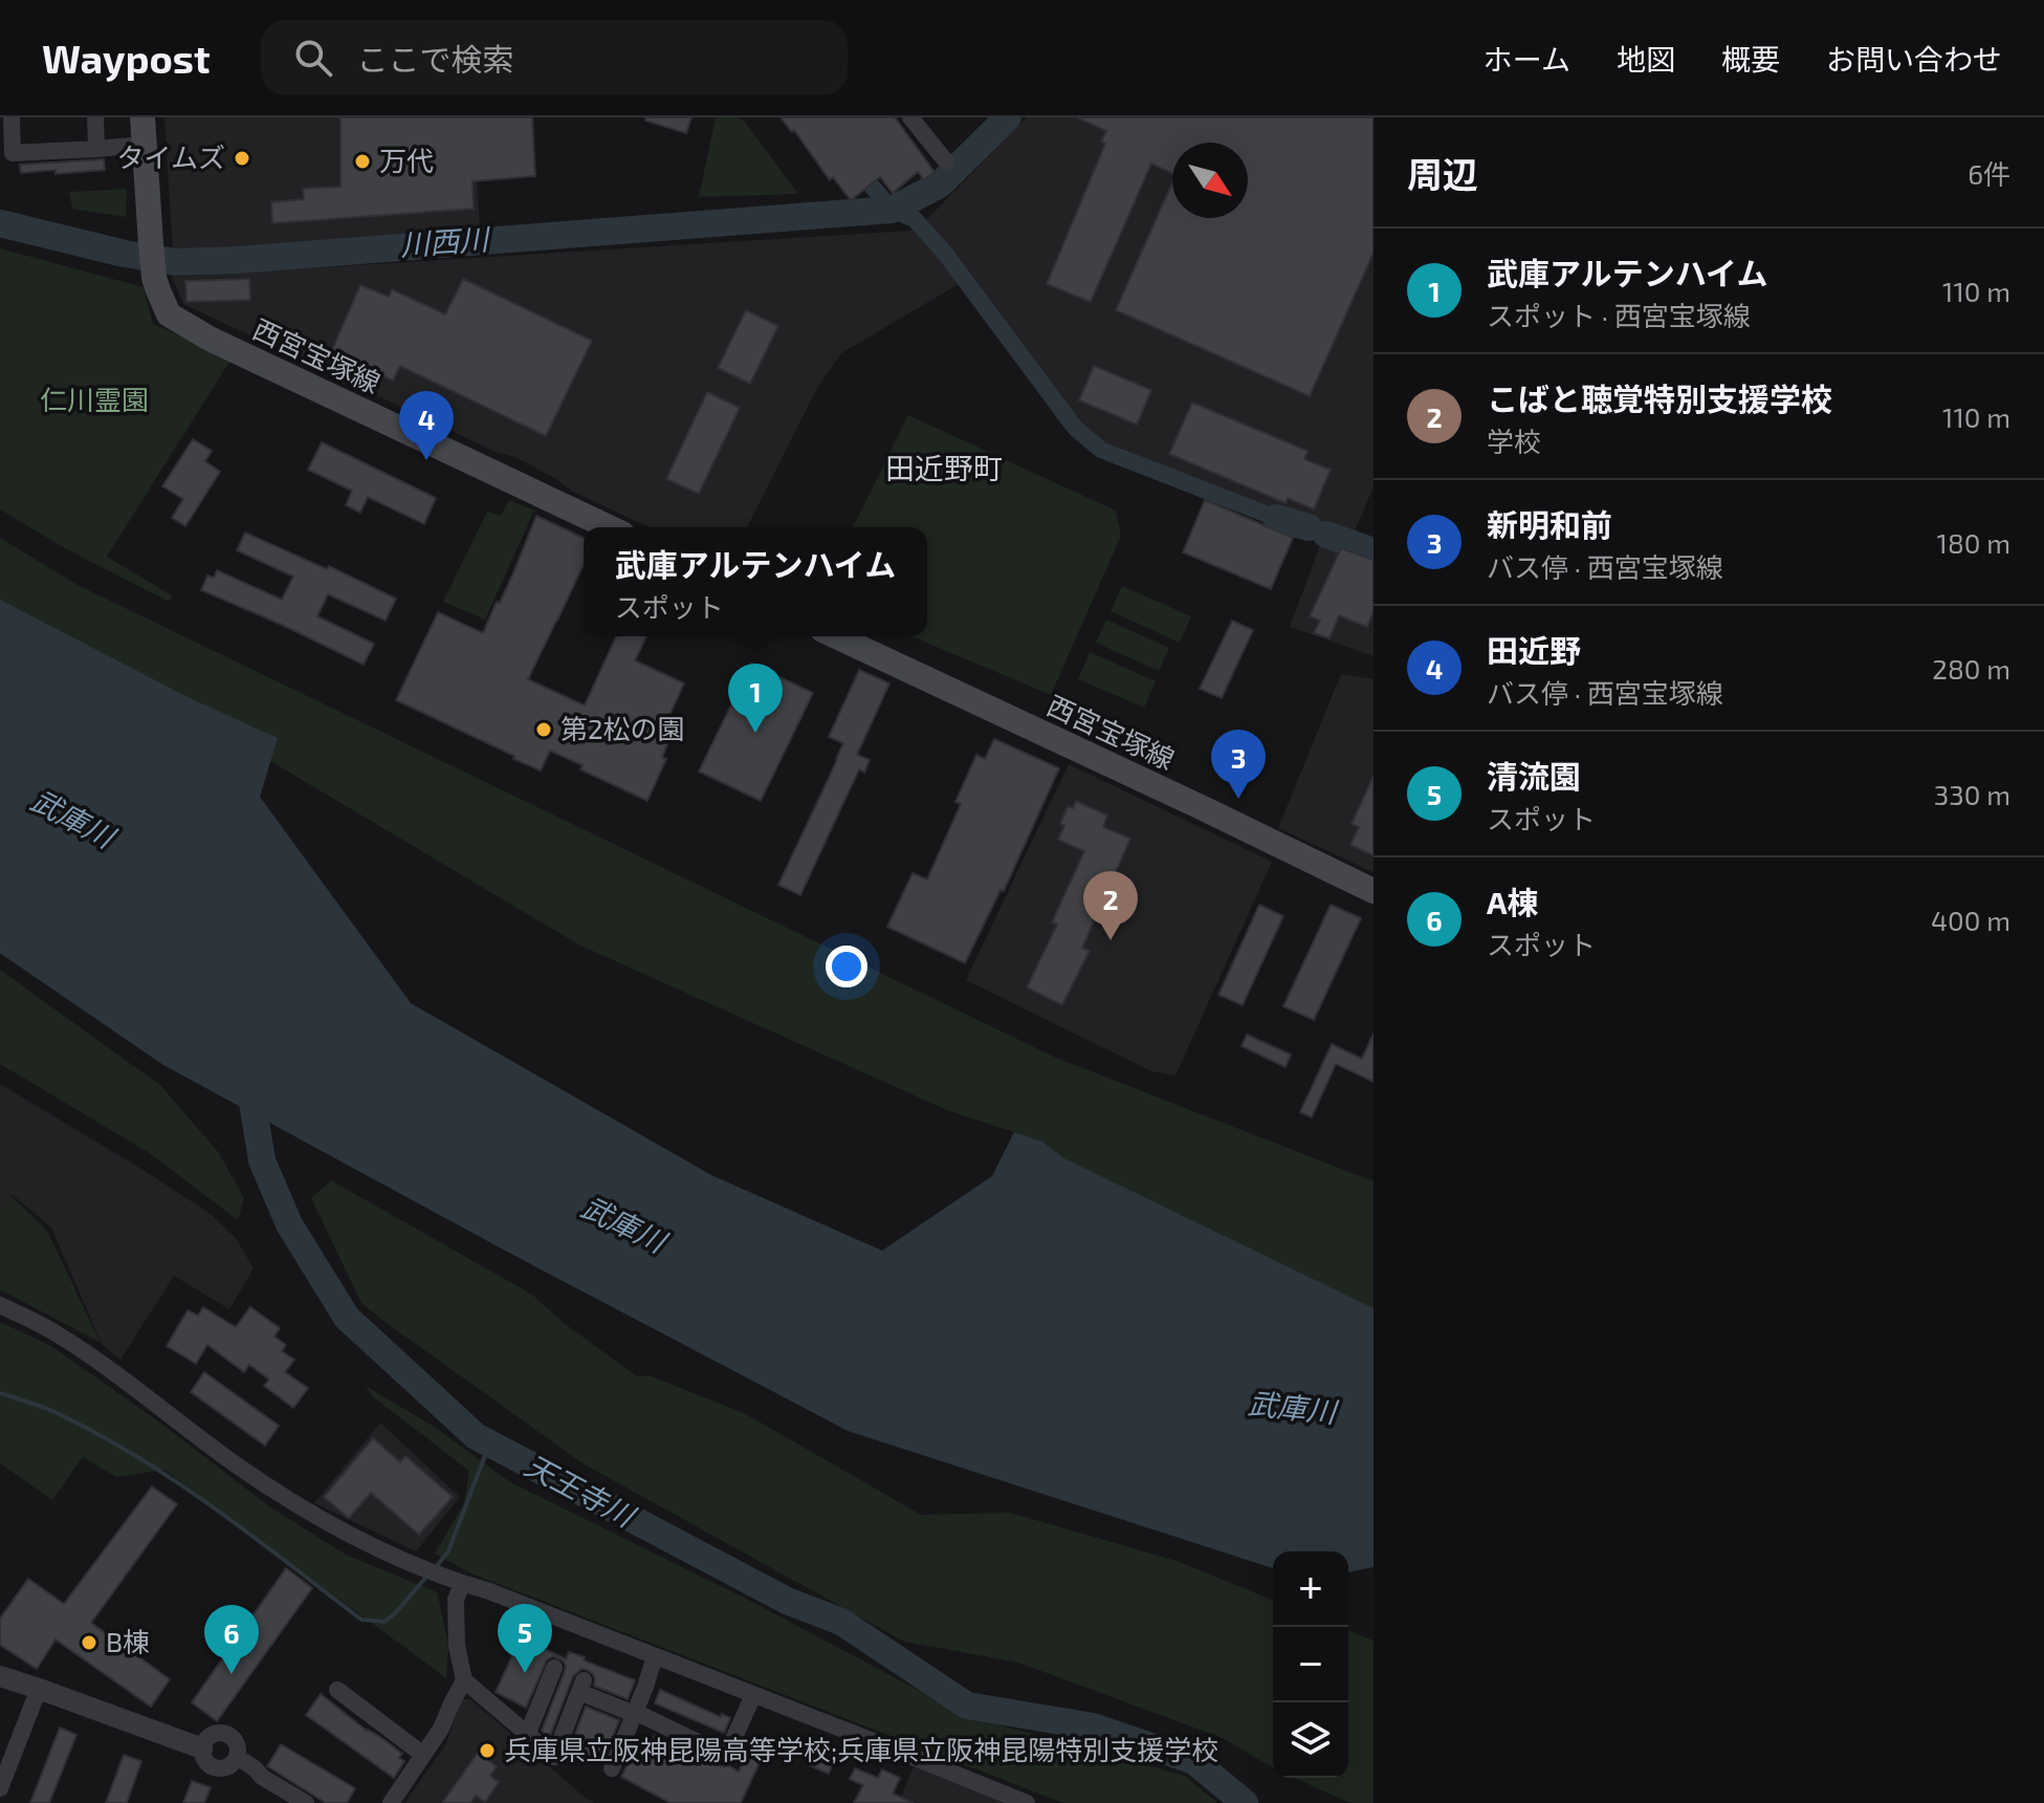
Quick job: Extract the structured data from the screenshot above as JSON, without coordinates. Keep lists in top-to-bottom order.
{
  "streets": {
    "main road": ["西宮宝塚線"]
  },
  "districts": ["田近野町"],
  "water": ["川西川", "武庫川", "天王寺川"],
  "parks": ["仁川霊園"],
  "places": [
    "タイムズ",
    "万代",
    "第2松の園",
    "B棟",
    "兵庫県立阪神昆陽高等学校;兵庫県立阪神昆陽特別支援学校"
  ],
  "north": "bottom right",
  "page": {
    "header": "Waypost",
    "search": "ここで検索",
    "nav": [
      "ホーム",
      "地図",
      "概要",
      "お問い合わせ"
    ],
    "heading": ["周辺", "6件"],
    "list": [
      {
        "mark": "1",
        "name": "武庫アルテンハイム",
        "note": "スポット · 西宮宝塚線",
        "value": "110 m"
      },
      {
        "mark": "2",
        "name": "こばと聴覚特別支援学校",
        "note": "学校",
        "value": "110 m"
      },
      {
        "mark": "3",
        "name": "新明和前",
        "note": "バス停 · 西宮宝塚線",
        "value": "180 m"
      },
      {
        "mark": "4",
        "name": "田近野",
        "note": "バス停 · 西宮宝塚線",
        "value": "280 m"
      },
      {
        "mark": "5",
        "name": "清流園",
        "note": "スポット",
        "value": "330 m"
      },
      {
        "mark": "6",
        "name": "A棟",
        "note": "スポット",
        "value": "400 m"
      }
    ],
    "pins": [
      "4",
      "1",
      "3",
      "2",
      "5",
      "6"
    ],
    "popup": ["武庫アルテンハイム", "スポット"],
    "map_buttons": ["+", "−"]
  }
}
